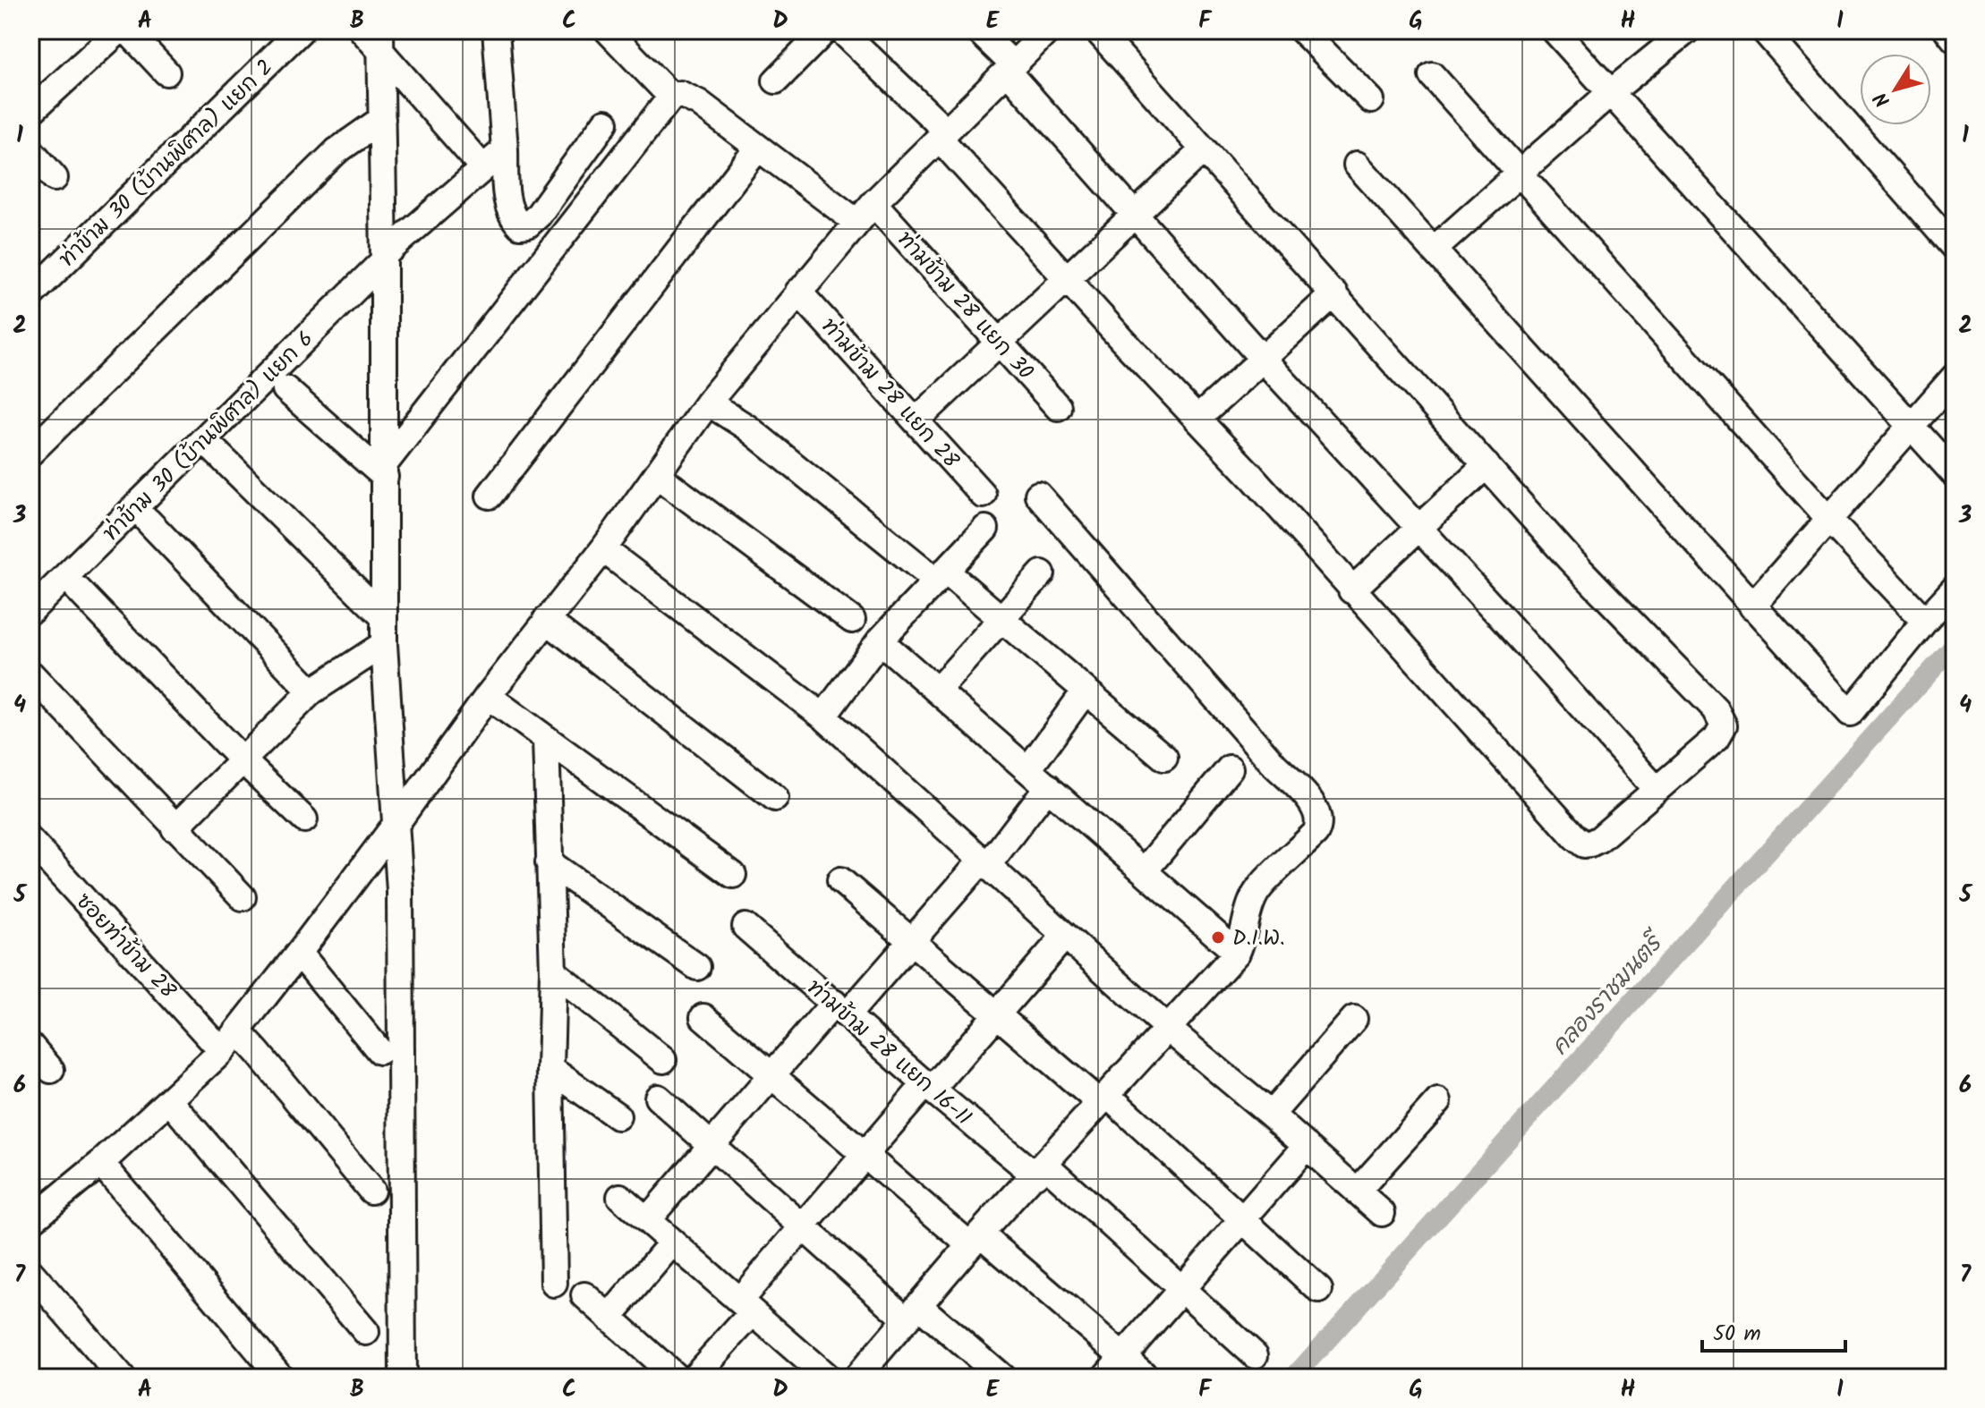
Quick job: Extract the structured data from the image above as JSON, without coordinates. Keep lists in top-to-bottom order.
{
  "streets": {
    "street": [
      "ท่าข้าม 30 (บ้านพิศาล) แยก 2",
      "ท่ามข้าม 28 แยก 30",
      "ท่ามข้าม 28 แยก 28",
      "ท่าข้าม 30 (บ้านพิศาล) แยก 6",
      "ซอยท่าข้าม 28",
      "ท่ามข้าม 28 แยก 16-11"
    ]
  },
  "water": ["คลองราชมนตรี"],
  "places": ["D.I.W."],
  "scale_bar": "50 m",
  "north": "bottom left",
  "grid": {
    "columns": [
      "A",
      "B",
      "C",
      "D",
      "E",
      "F",
      "G",
      "H",
      "I"
    ],
    "rows": [
      "1",
      "2",
      "3",
      "4",
      "5",
      "6",
      "7"
    ]
  }
}
